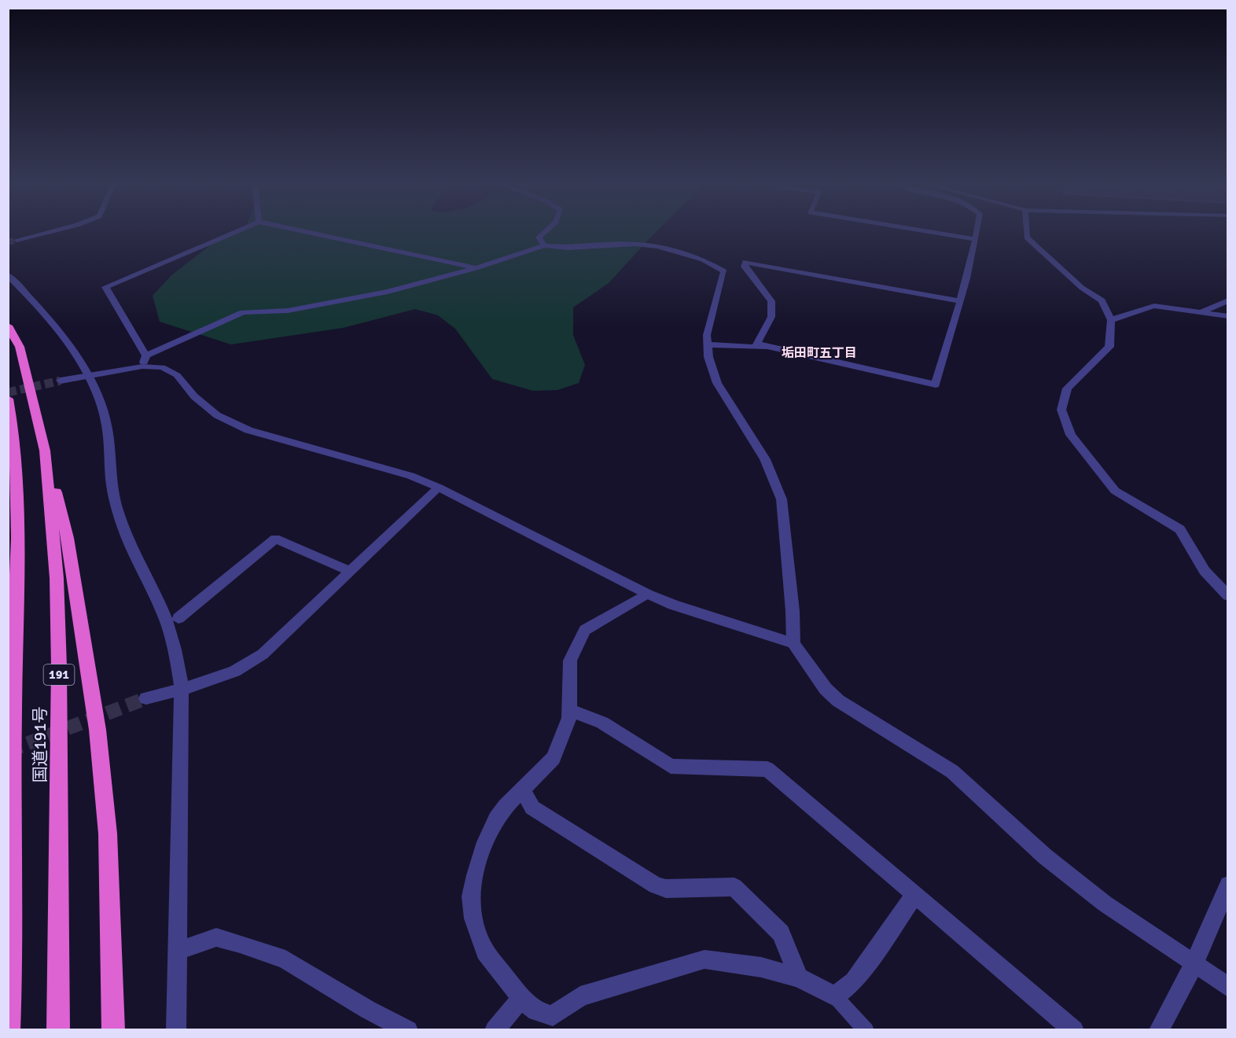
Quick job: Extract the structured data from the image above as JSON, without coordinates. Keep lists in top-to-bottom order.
{
  "streets": {
    "highway": ["191", "国道191号"]
  },
  "districts": ["垢田町五丁目"]
}
